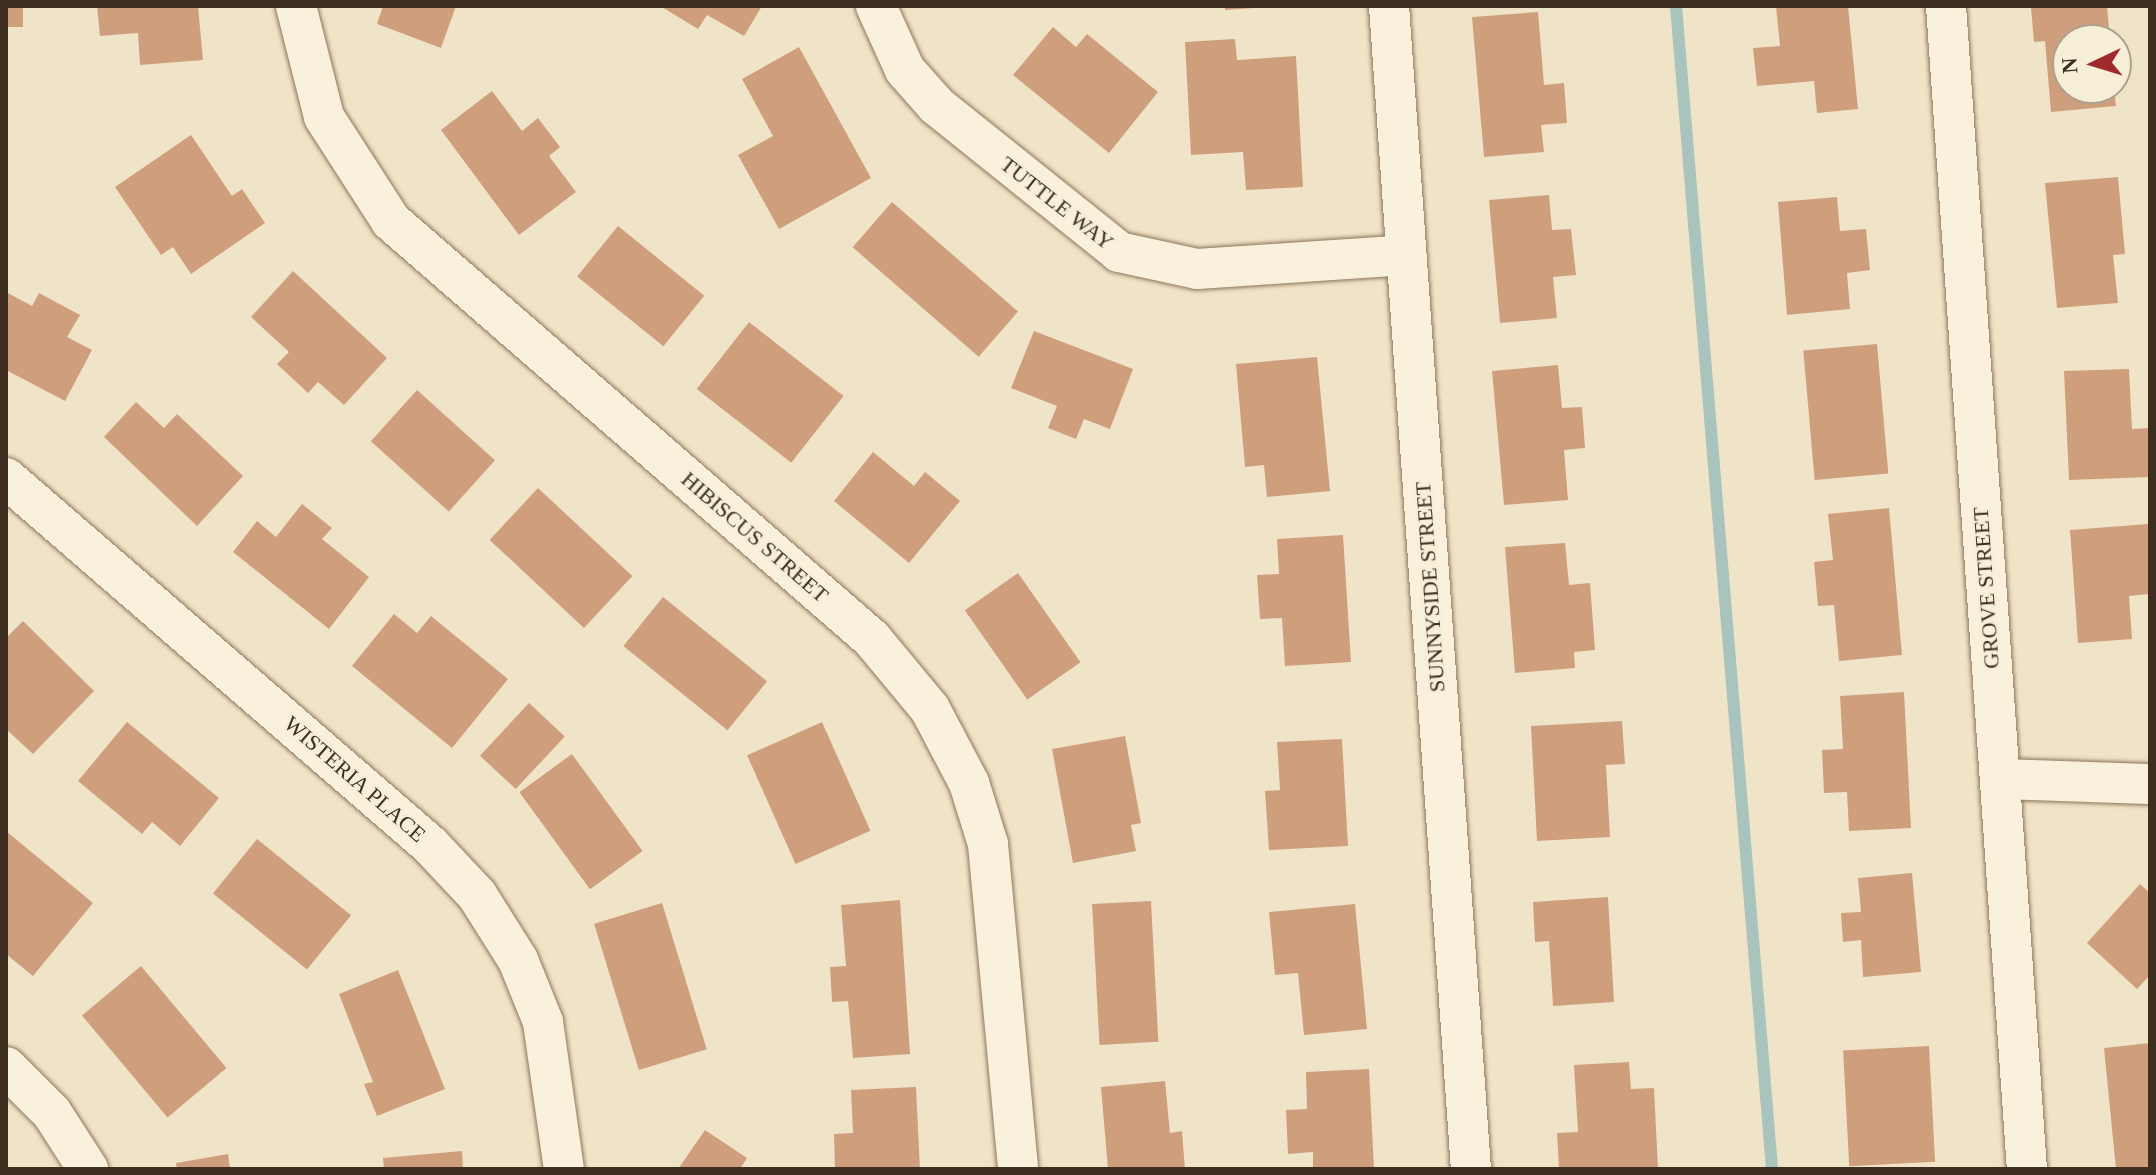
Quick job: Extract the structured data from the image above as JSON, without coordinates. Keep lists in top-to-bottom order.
{
  "streets": {
    "street": [
      "TUTTLE WAY",
      "HIBISCUS STREET",
      "SUNNYSIDE STREET",
      "GROVE STREET",
      "WISTERIA PLACE"
    ]
  },
  "crossings": [
    ["TUTTLE WAY", "SUNNYSIDE STREET"]
  ],
  "north": "left"
}
